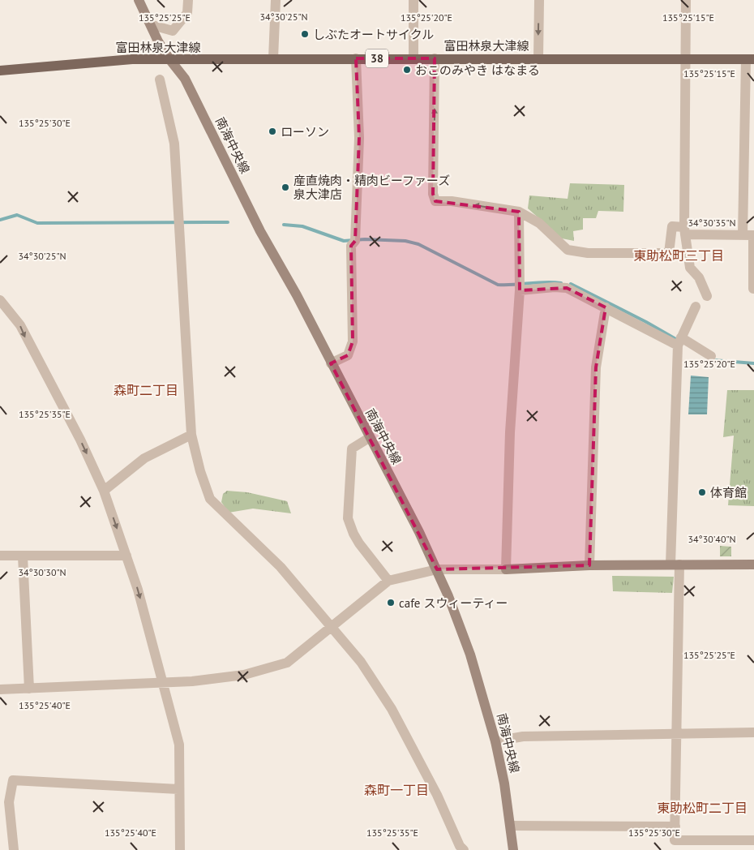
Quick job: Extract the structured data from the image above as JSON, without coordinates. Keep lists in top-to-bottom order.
{
  "streets": {
    "main road": ["富田林泉大津線", "38"],
    "street": ["南海中央線"]
  },
  "crossings": [
    ["富田林泉大津線", "南海中央線"]
  ],
  "districts": [
    "東助松町三丁目",
    "森町二丁目",
    "森町一丁目",
    "東助松町二丁目"
  ],
  "places": [
    "しぶたオートサイクル",
    "おこのみやき はなまる",
    "ローソン",
    "産直焼肉・精肉ビーファーズ 泉大津店",
    "体育館",
    "cafe スウィーティー"
  ],
  "coordinates": [
    "34°30'25\"N",
    "135°25'25\"E",
    "135°25'20\"E",
    "135°25'15\"E",
    "135°25'30\"E",
    "34°30'35\"N",
    "135°25'35\"E",
    "34°30'40\"N",
    "34°30'30\"N",
    "135°25'40\"E"
  ]
}
